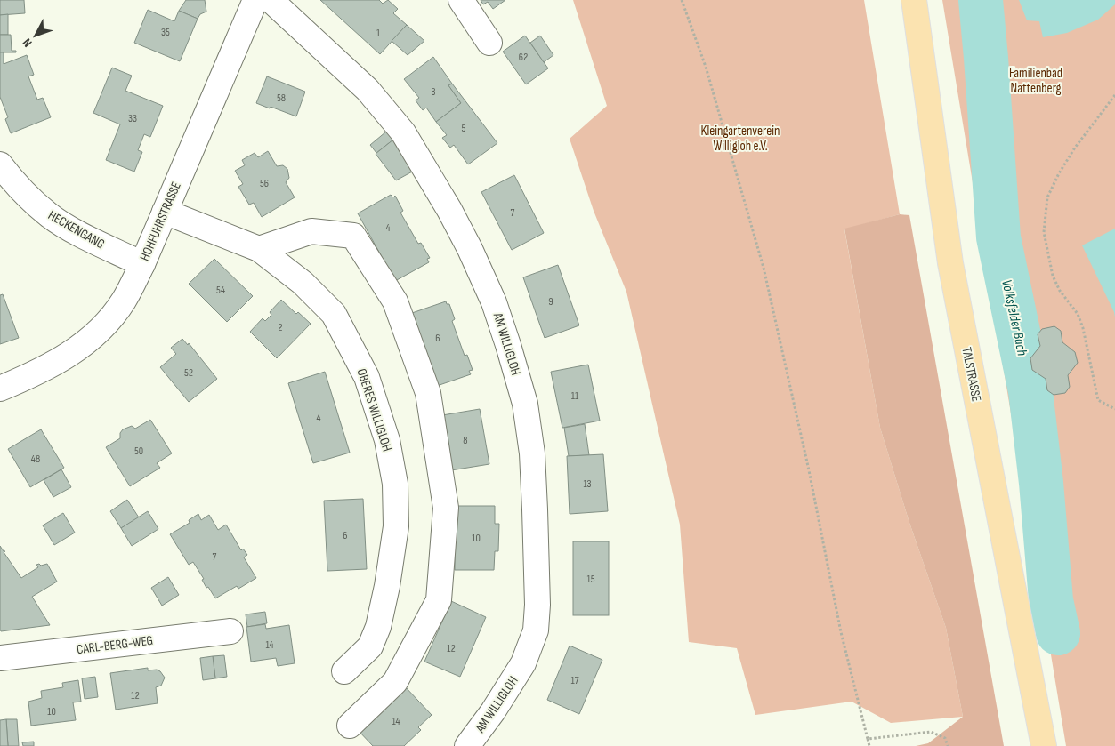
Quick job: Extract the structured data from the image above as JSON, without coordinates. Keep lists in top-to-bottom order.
{
  "streets": {
    "main road": ["TALSTRASSE"],
    "street": [
      "HOHFUHRSTRASSE",
      "HECKENGANG",
      "AM WILLIGLOH",
      "OBERES WILLIGLOH",
      "CARL-BERG-WEG"
    ]
  },
  "crossings": [
    ["HOHFUHRSTRASSE", "HECKENGANG"],
    ["HOHFUHRSTRASSE", "OBERES WILLIGLOH"]
  ],
  "water": ["Volksfelder Bach"],
  "parks": ["Familienbad Nattenberg", "Kleingartenverein Willigloh e.V."],
  "house_numbers": [
    "35",
    "1",
    "62",
    "3",
    "58",
    "33",
    "5",
    "56",
    "7",
    "4",
    "54",
    "9",
    "2",
    "6",
    "52",
    "11",
    "4",
    "8",
    "50",
    "48",
    "13",
    "6",
    "10",
    "7",
    "15",
    "14",
    "12",
    "17",
    "12",
    "10",
    "14"
  ],
  "north": "bottom left"
}
